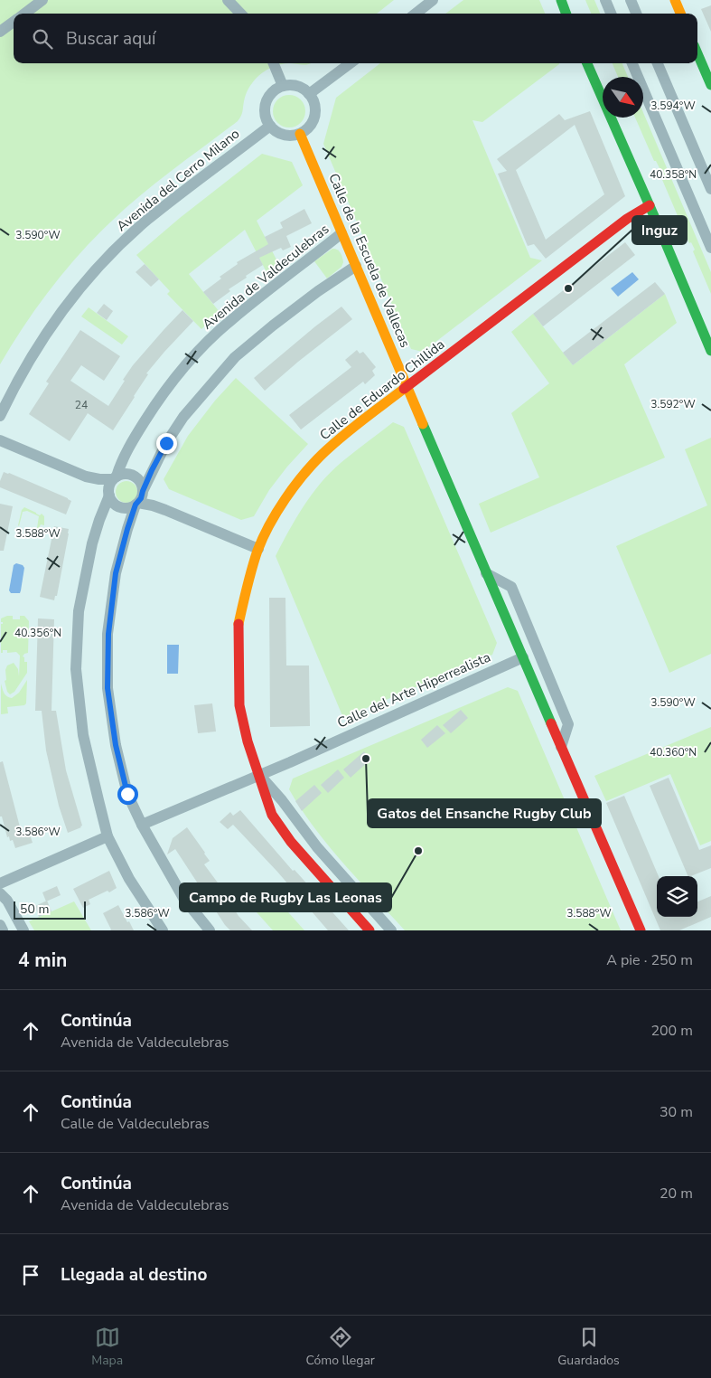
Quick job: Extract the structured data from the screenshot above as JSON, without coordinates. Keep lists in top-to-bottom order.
{
  "streets": {
    "street": [
      "Avenida del Cerro Milano",
      "Calle de la Escuela de Vallecas",
      "Avenida de Valdeculebras",
      "Calle de Eduardo Chillida",
      "Calle del Arte Hiperrealista"
    ]
  },
  "crossings": [
    ["Avenida del Cerro Milano", "Calle de la Escuela de Vallecas"],
    ["Calle de la Escuela de Vallecas", "Avenida de Valdeculebras"],
    ["Calle de la Escuela de Vallecas", "Calle de Eduardo Chillida"],
    ["Calle de la Escuela de Vallecas", "Calle del Arte Hiperrealista"],
    ["Calle de Eduardo Chillida", "Calle del Arte Hiperrealista"]
  ],
  "places": ["Inguz", "Gatos del Ensanche Rugby Club", "Campo de Rugby Las Leonas"],
  "house_numbers": ["24"],
  "scale_bar": "50 m",
  "north": "bottom right",
  "page": {
    "search": "Buscar aquí",
    "scale": "50 m",
    "heading": ["4 min", "A pie · 250 m"],
    "list": [
      ["Continúa", "Avenida de Valdeculebras", "200 m"],
      ["Continúa", "Calle de Valdeculebras", "30 m"],
      ["Continúa", "Avenida de Valdeculebras", "20 m"],
      "Llegada al destino"
    ],
    "nav": ["Mapa", "Cómo llegar", "Guardados"]
  },
  "coordinates": [
    "3.594°W",
    "40.358°N",
    "3.590°W",
    "3.592°W",
    "3.588°W",
    "40.356°N",
    "40.360°N",
    "3.586°W"
  ]
}
